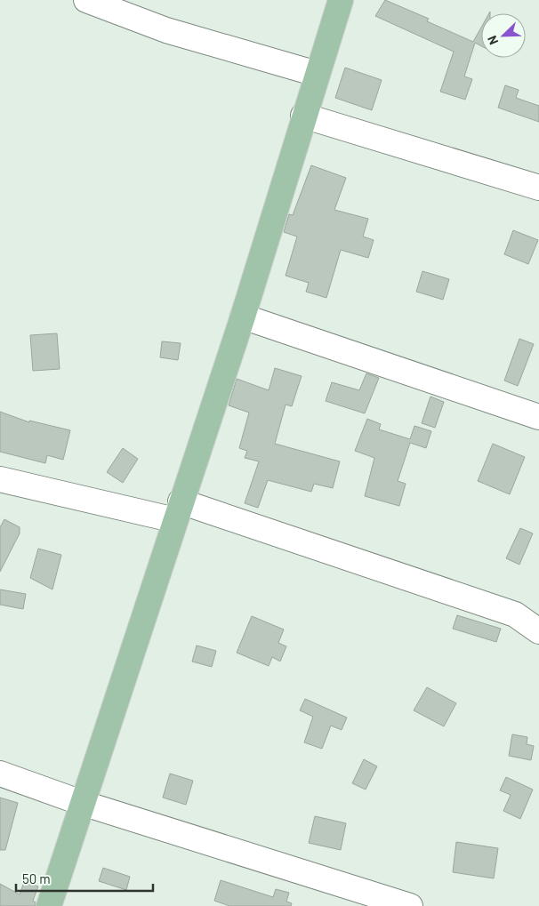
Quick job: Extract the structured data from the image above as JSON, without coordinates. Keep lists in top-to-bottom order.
{
  "scale_bar": "50 m",
  "north": "bottom left"
}
